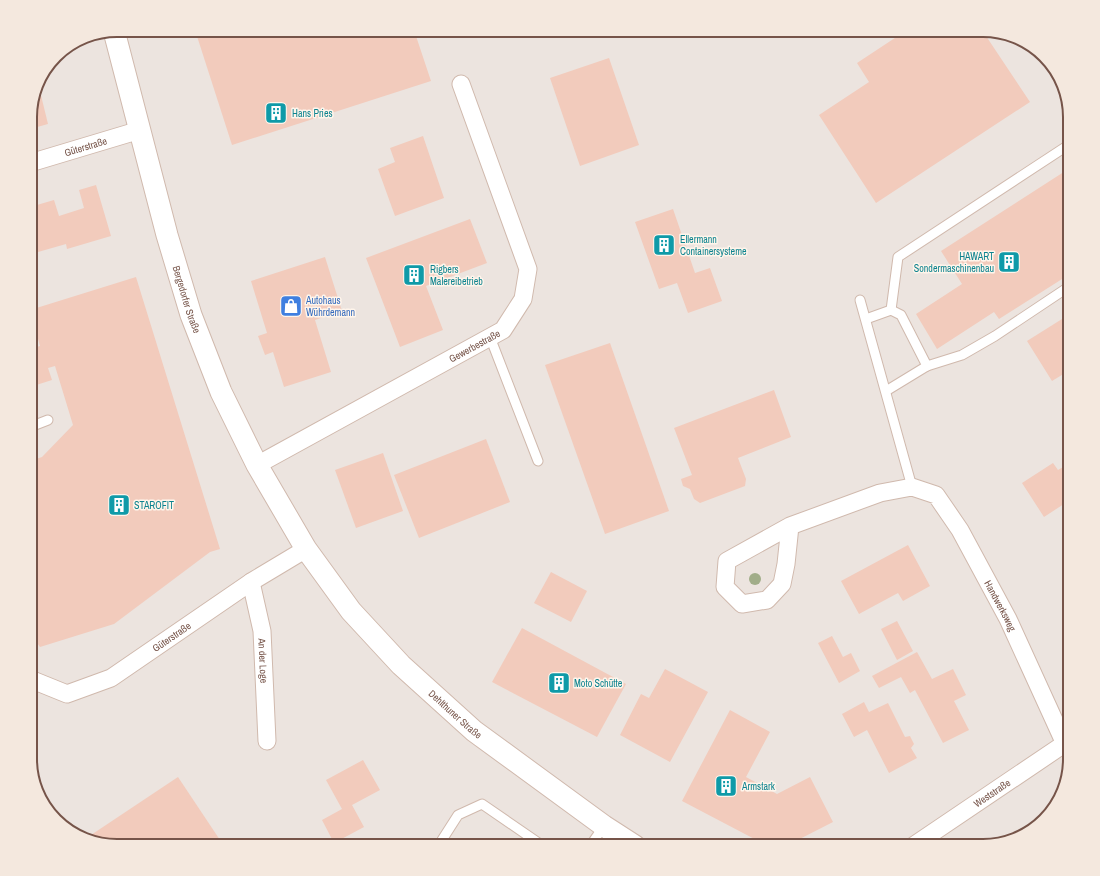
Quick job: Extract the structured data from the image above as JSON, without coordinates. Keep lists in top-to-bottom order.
{
  "streets": {
    "street": [
      "Güterstraße",
      "Bergedorfer Straße",
      "Gewerbestraße",
      "Handwerksweg",
      "An der Loge",
      "Dehlthuner Straße",
      "Weststraße"
    ]
  },
  "crossings": [
    ["Güterstraße", "Bergedorfer Straße"],
    ["Güterstraße", "An der Loge"],
    ["Güterstraße", "Dehlthuner Straße"],
    ["Bergedorfer Straße", "Gewerbestraße"],
    ["Bergedorfer Straße", "Dehlthuner Straße"]
  ],
  "places": {
    "building": [
      "Hans Pries",
      "Ellermann Containersysteme",
      "HAWART Sondermaschinenbau",
      "Rigbers Malereibetrieb",
      "STAROFIT",
      "Moto Schütte",
      "Armstark"
    ],
    "shop": ["Autohaus Wührdemann"]
  }
}
